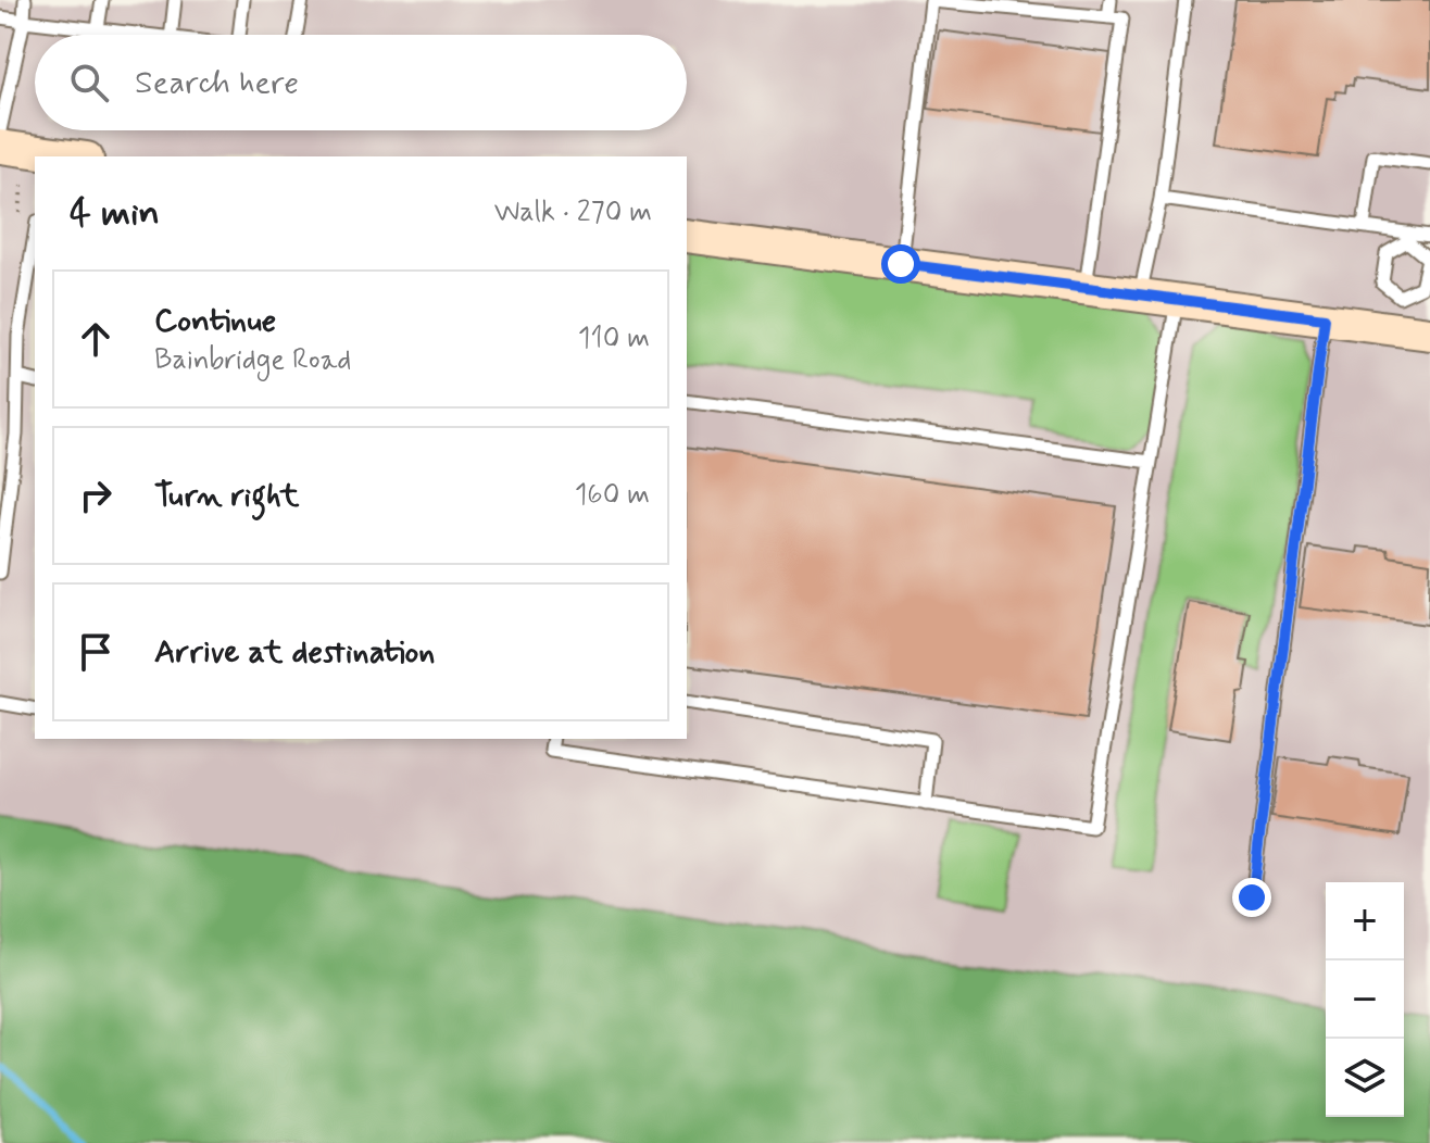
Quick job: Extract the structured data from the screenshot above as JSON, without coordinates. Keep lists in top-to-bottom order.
{
  "page": {
    "search": "Search here",
    "heading": ["4 min", "Walk · 270 m"],
    "list": [
      ["Continue", "Bainbridge Road", "110 m"],
      ["Turn right", "160 m"],
      "Arrive at destination"
    ],
    "map_buttons": ["+", "−"]
  }
}
